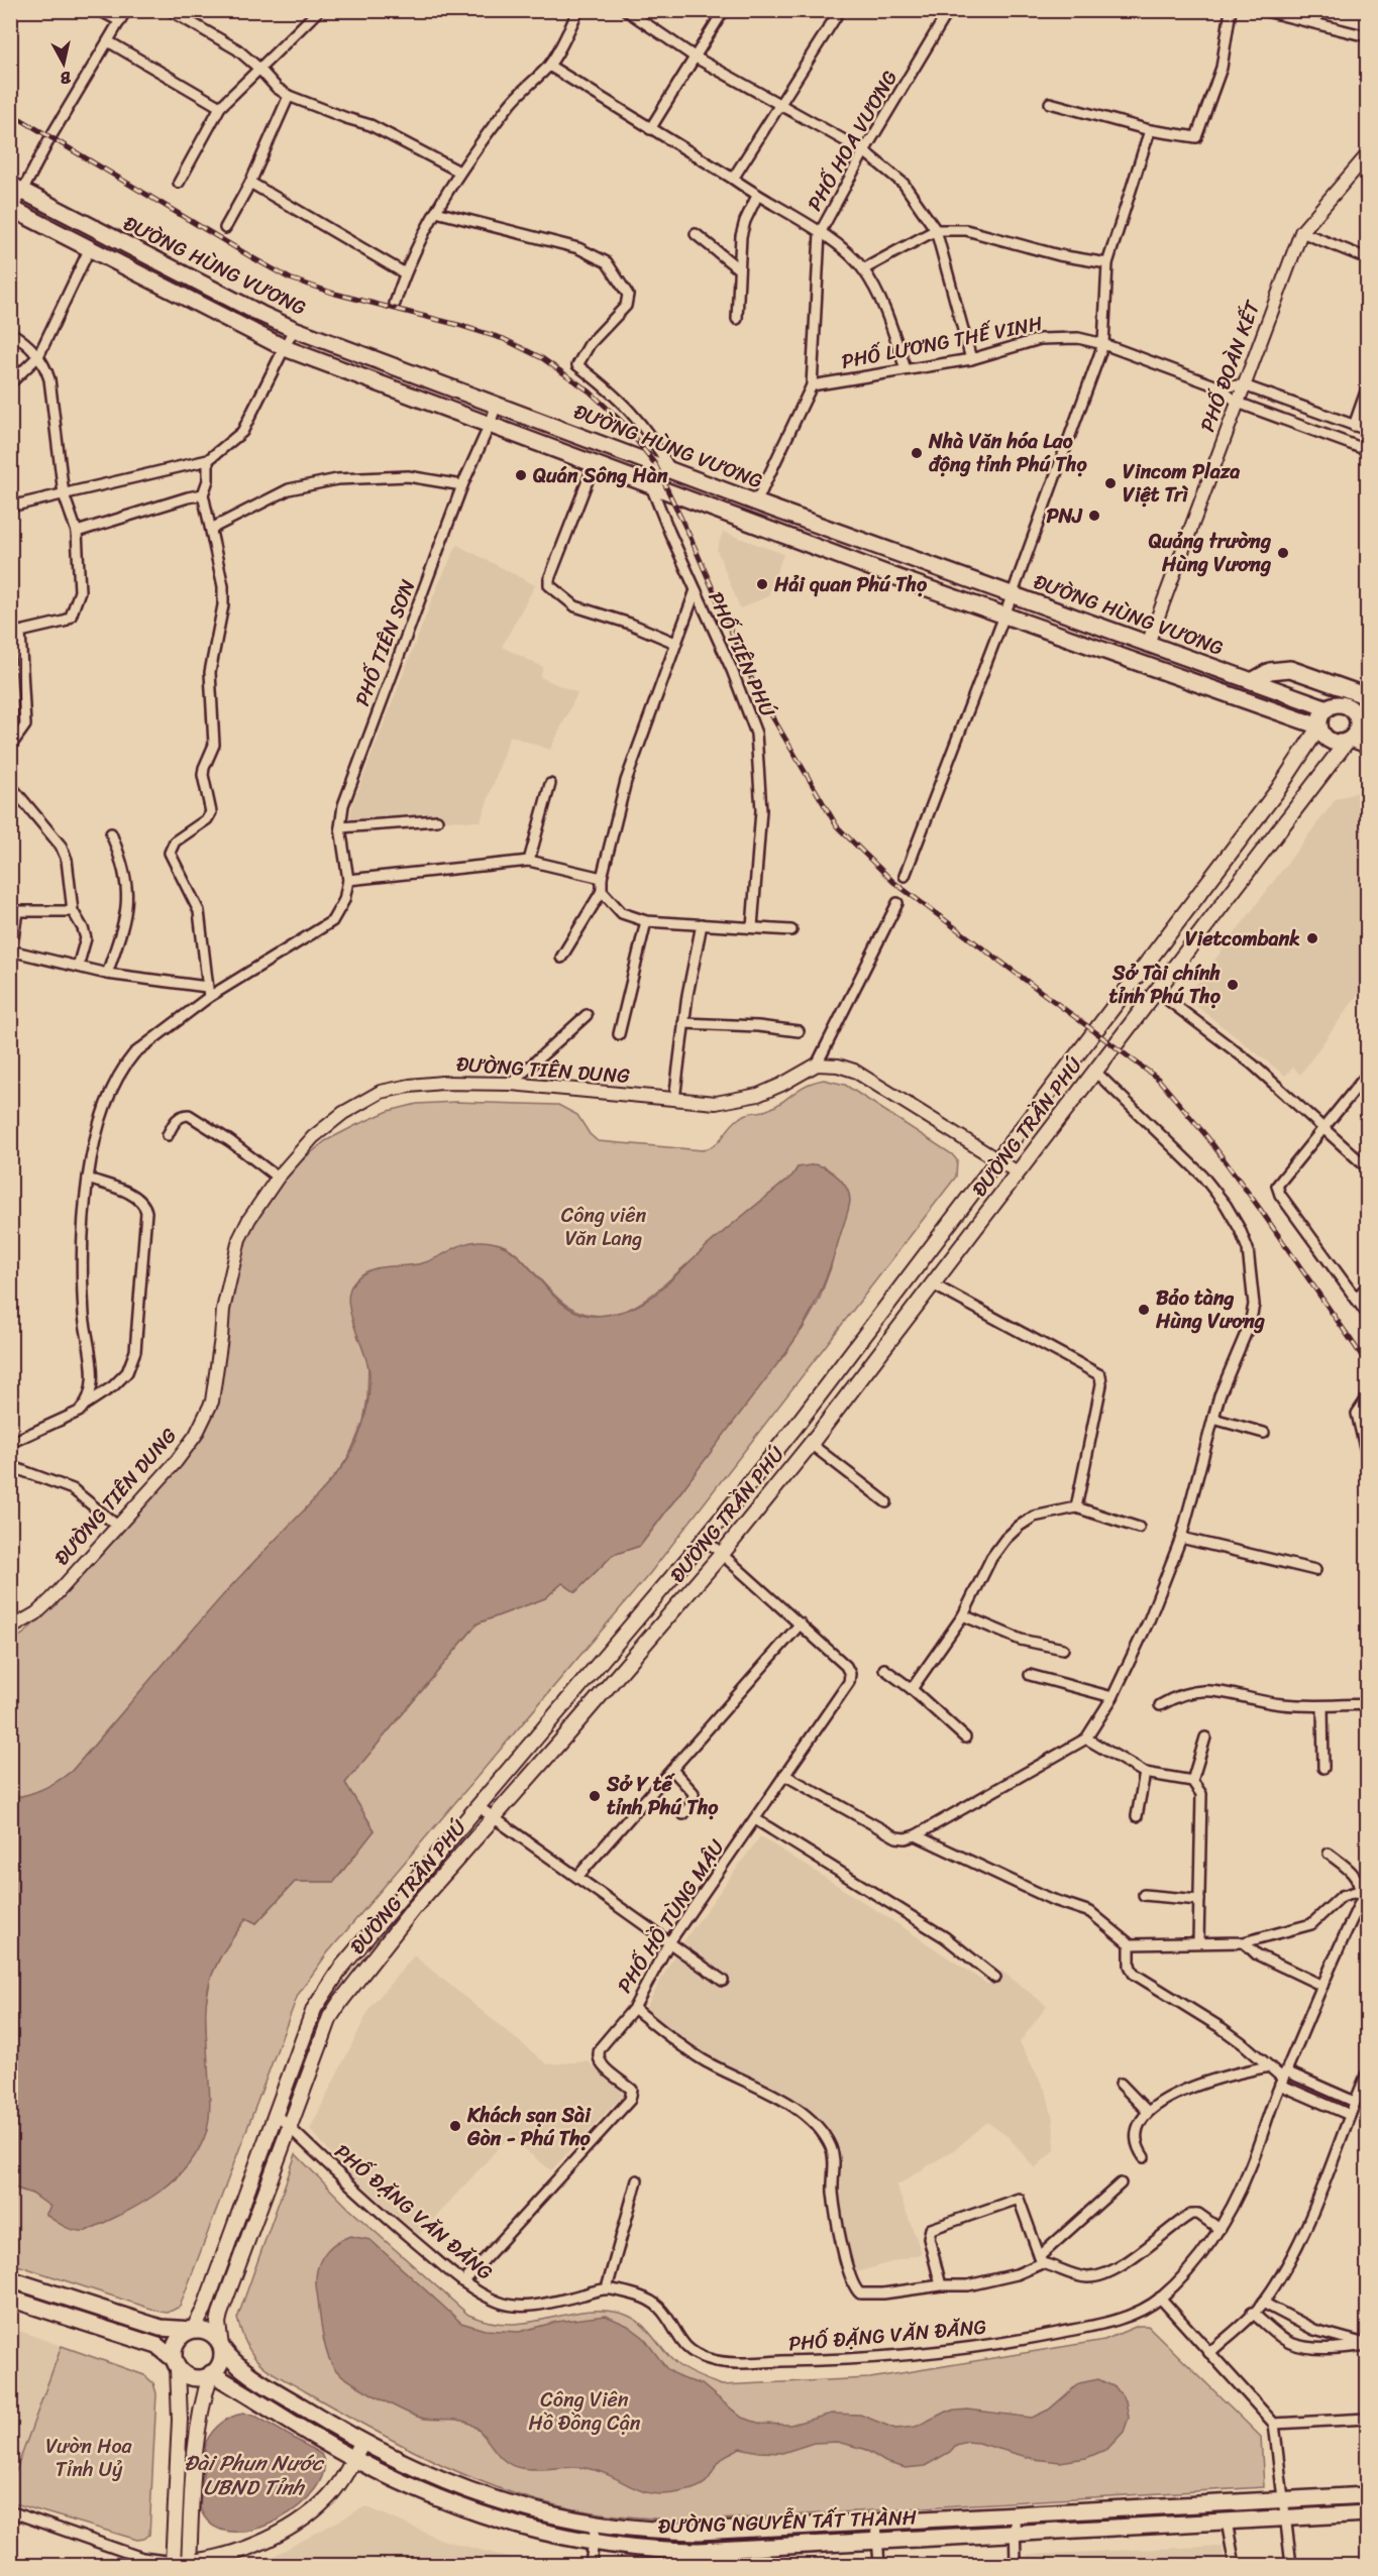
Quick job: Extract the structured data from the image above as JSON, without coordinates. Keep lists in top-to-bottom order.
{
  "streets": {
    "main road": ["ĐƯỜNG HÙNG VƯƠNG", "ĐƯỜNG TRẦN PHÚ", "ĐƯỜNG NGUYỄN TẤT THÀNH"],
    "street": [
      "PHỐ HOA VƯƠNG",
      "PHỐ LƯƠNG THẾ VINH",
      "PHỐ ĐOÀN KẾT",
      "PHỐ TIÊN SƠN",
      "PHỐ TIÊN PHÚ",
      "ĐƯỜNG TIÊN DUNG",
      "PHỐ HỒ TÙNG MẬU",
      "PHỐ ĐẶNG VĂN ĐĂNG"
    ]
  },
  "crossings": [
    ["PHỐ HOA VƯƠNG", "ĐƯỜNG HÙNG VƯƠNG"],
    ["PHỐ HOA VƯƠNG", "PHỐ LƯƠNG THẾ VINH"],
    ["ĐƯỜNG HÙNG VƯƠNG", "PHỐ ĐOÀN KẾT"],
    ["ĐƯỜNG HÙNG VƯƠNG", "PHỐ TIÊN SƠN"],
    ["ĐƯỜNG HÙNG VƯƠNG", "ĐƯỜNG TRẦN PHÚ"],
    ["PHỐ LƯƠNG THẾ VINH", "PHỐ ĐOÀN KẾT"],
    ["ĐƯỜNG TRẦN PHÚ", "PHỐ HỒ TÙNG MẬU"],
    ["ĐƯỜNG TRẦN PHÚ", "PHỐ ĐẶNG VĂN ĐĂNG"],
    ["ĐƯỜNG TRẦN PHÚ", "ĐƯỜNG NGUYỄN TẤT THÀNH"],
    ["PHỐ HỒ TÙNG MẬU", "PHỐ ĐẶNG VĂN ĐĂNG"]
  ],
  "water": ["Đài Phun Nước UBND Tỉnh"],
  "parks": ["Công viên Văn Lang", "Công Viên Hồ Đồng Cận", "Vườn Hoa Tỉnh Uỷ"],
  "places": [
    "Nhà Văn hóa Lao động tỉnh Phú Thọ",
    "Quán Sông Hàn",
    "Vincom Plaza Việt Trì",
    "PNJ",
    "Quảng trường Hùng Vương",
    "Hải quan Phú Thọ",
    "Vietcombank",
    "Sở Tài chính tỉnh Phú Thọ",
    "Bảo tàng Hùng Vương",
    "Sở Y tế tỉnh Phú Thọ",
    "Khách sạn Sài Gòn - Phú Thọ"
  ],
  "north": "bottom"
}
